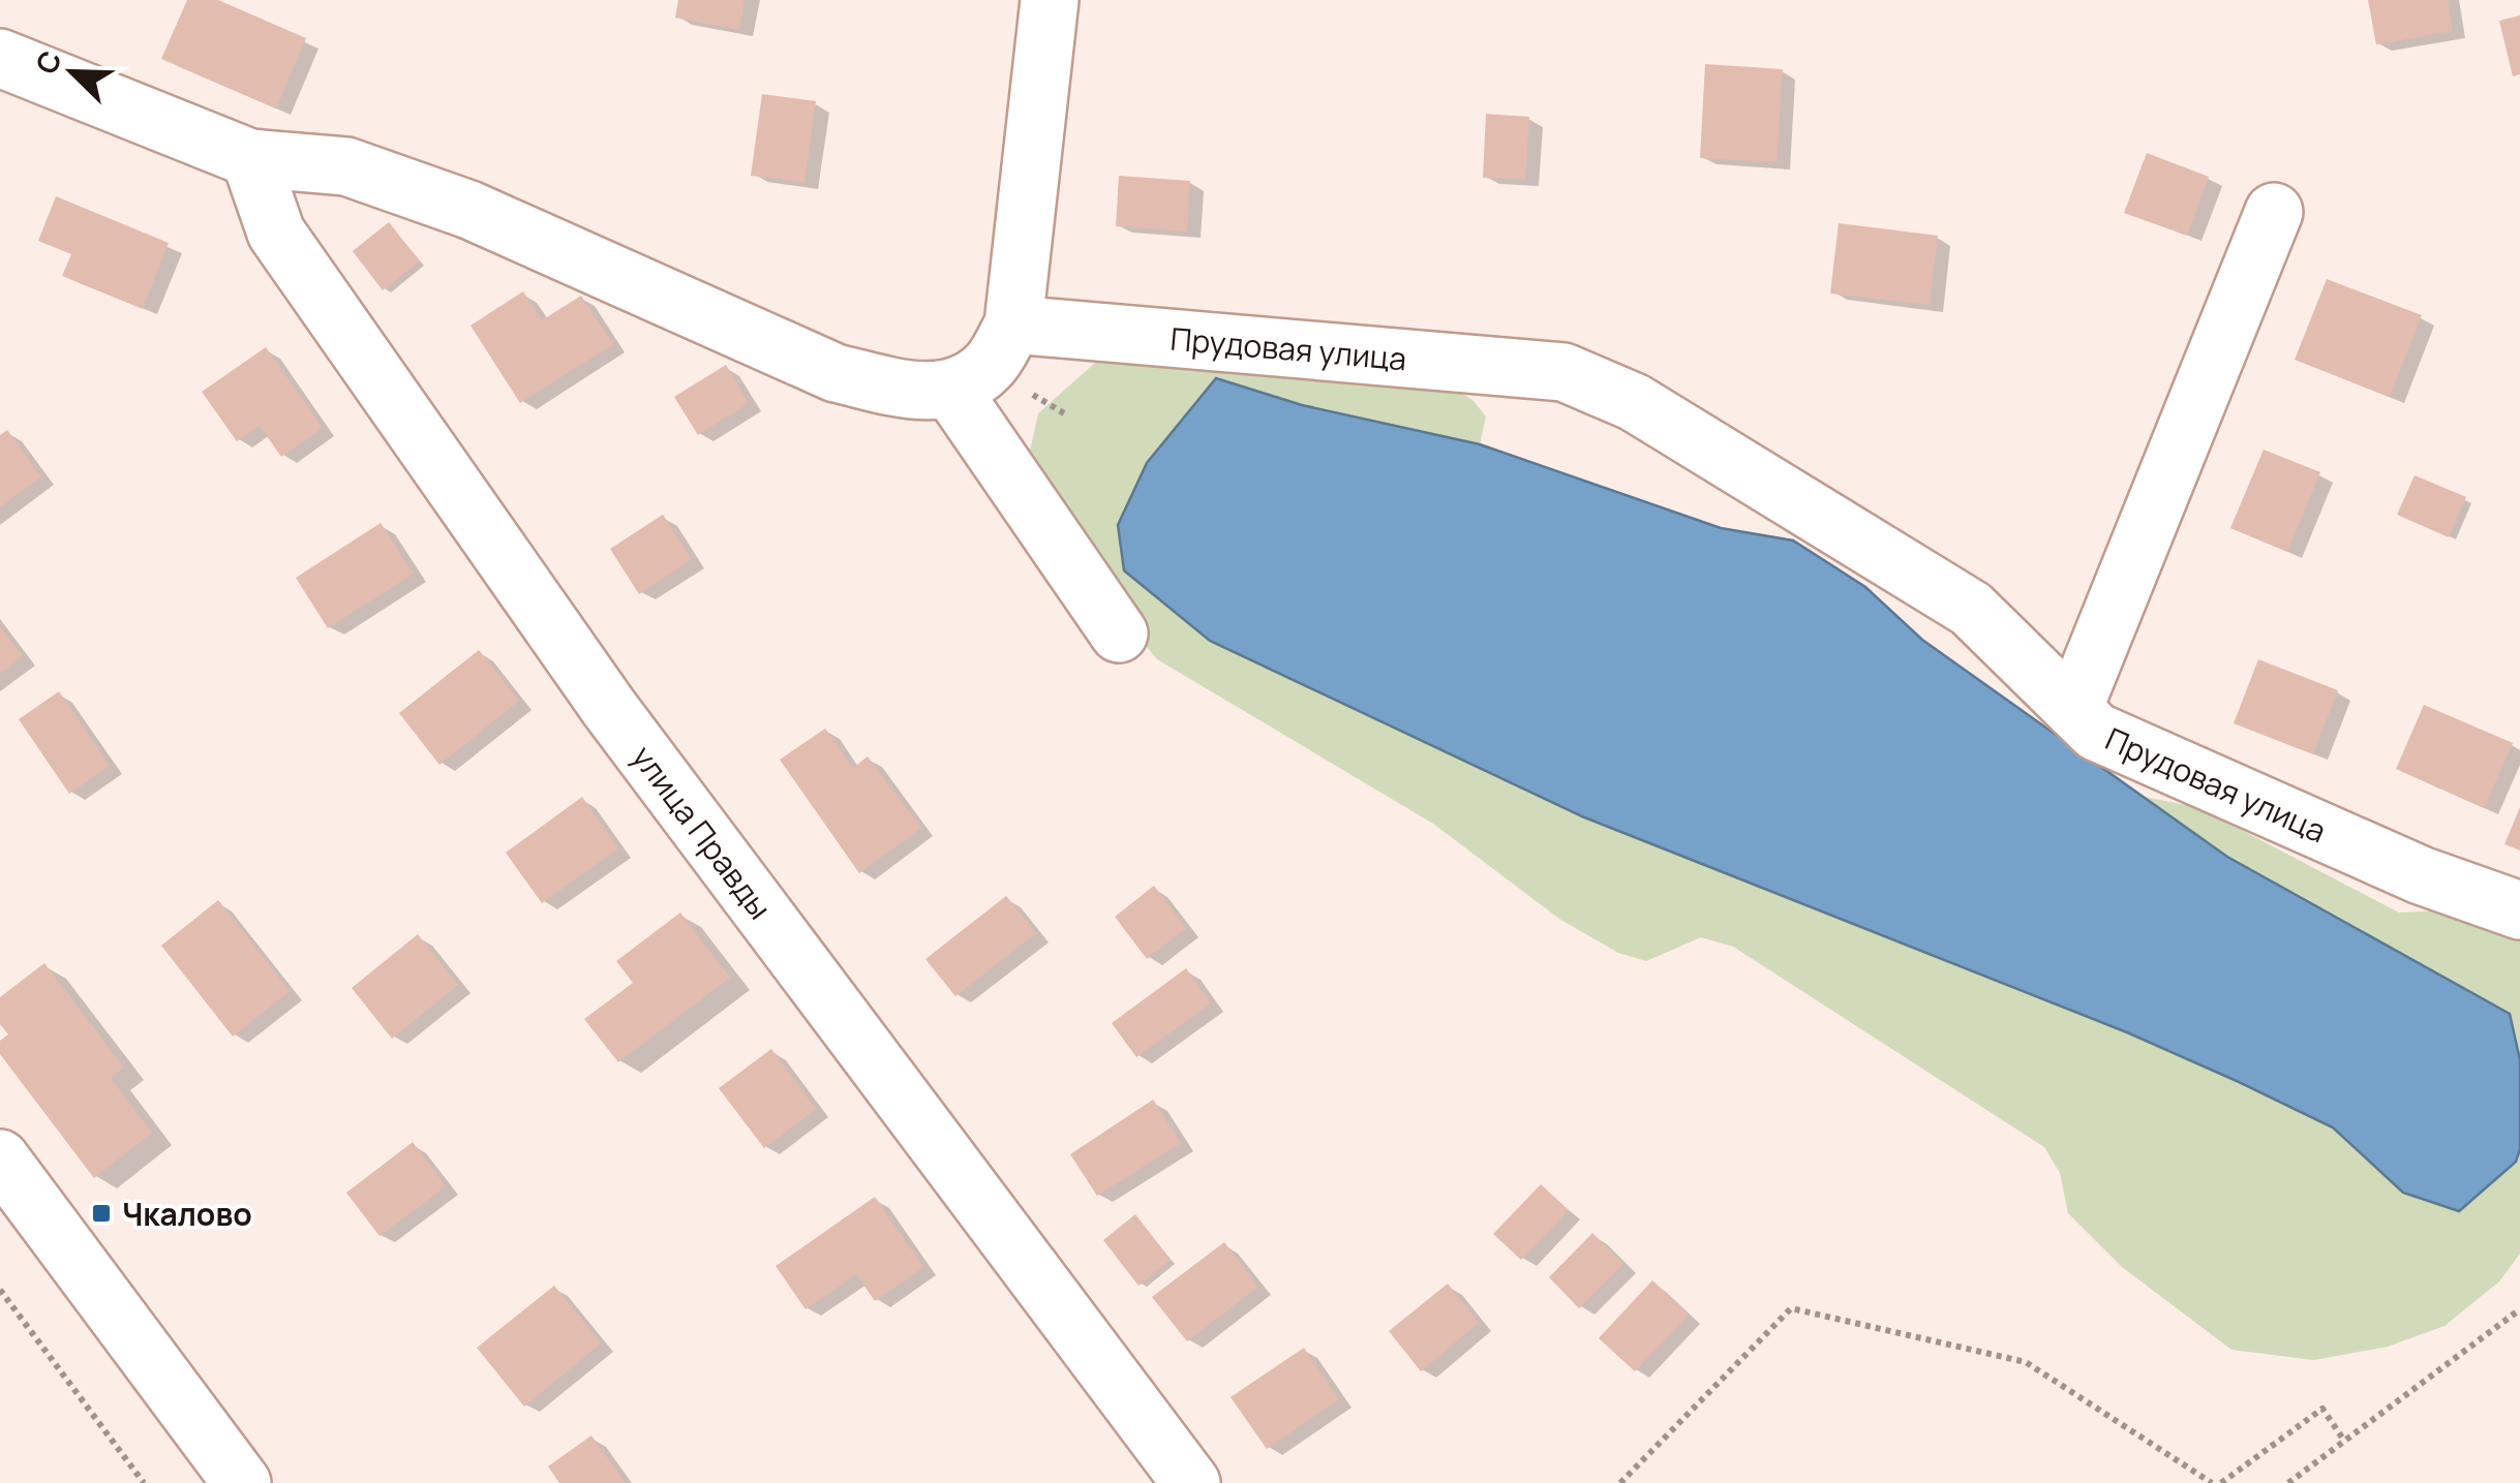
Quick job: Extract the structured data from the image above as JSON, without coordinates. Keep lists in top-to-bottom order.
{
  "streets": {
    "street": ["Прудовая улица", "улица Правды"]
  },
  "places": {
    "transit": ["Чкалово"]
  },
  "north": "top left"
}
